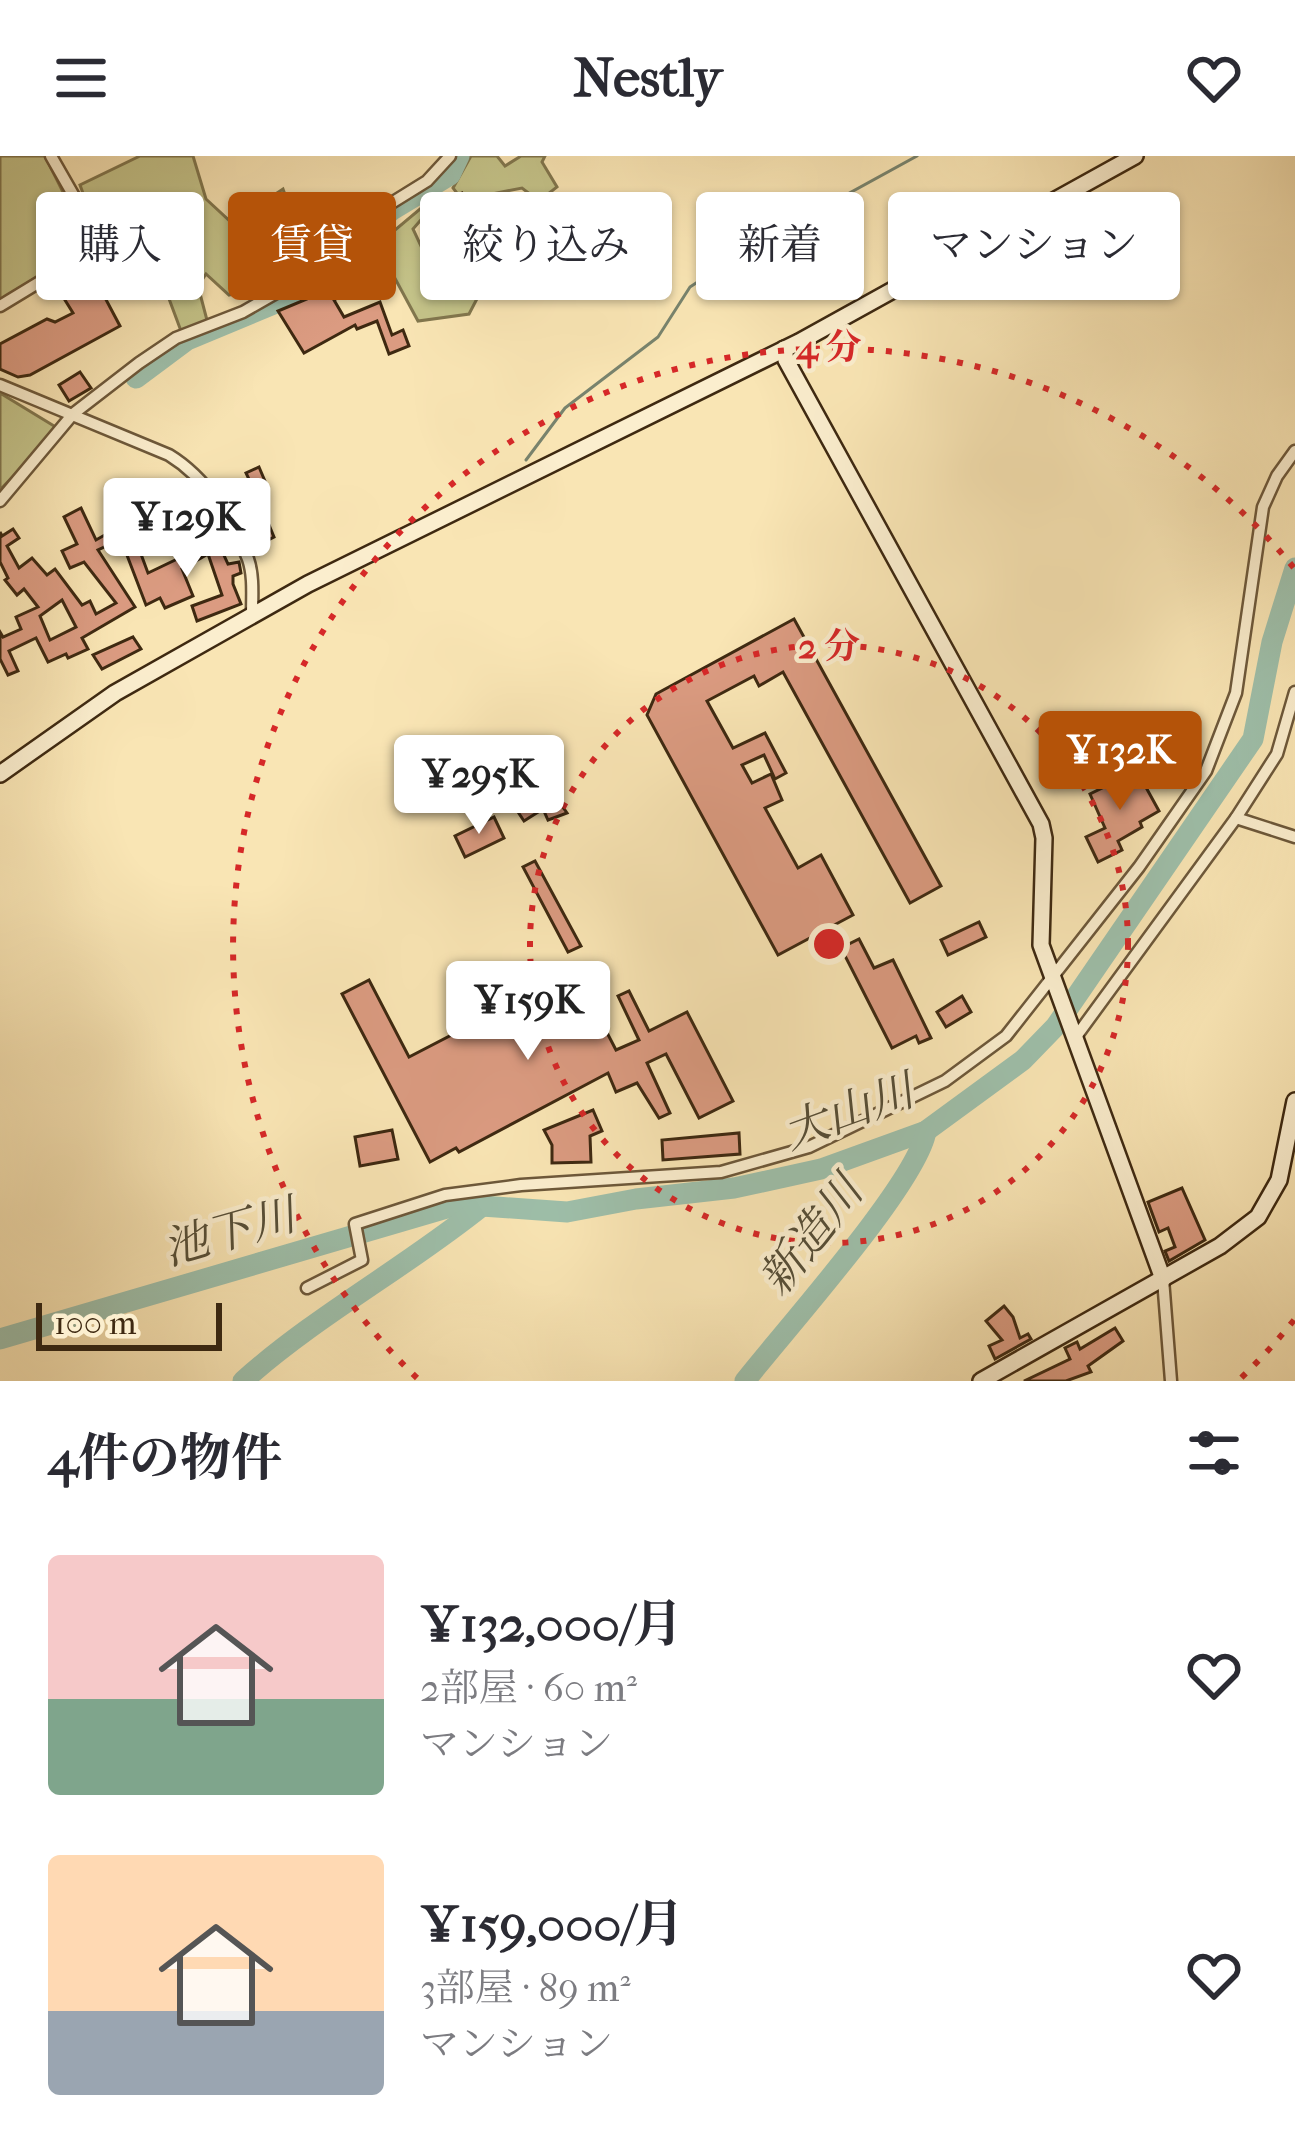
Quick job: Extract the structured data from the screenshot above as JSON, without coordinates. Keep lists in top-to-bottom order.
{
  "water": ["大山川", "池下川", "新造川"],
  "scale_bar": "100 m",
  "page": {
    "header": "Nestly",
    "chip": [
      "購入",
      "賃貸",
      "絞り込み",
      "新着",
      "マンション"
    ],
    "price": [
      "¥129K",
      "¥132K",
      "¥295K",
      "¥159K"
    ],
    "scale": "100 m",
    "heading": "4件の物件",
    "list": [
      {
        "name": "¥132,000/月",
        "note": "2部屋 · 60 m² · マンション"
      },
      {
        "name": "¥159,000/月",
        "note": "3部屋 · 89 m² · マンション"
      }
    ]
  },
  "rings": ["4 分", "2 分"]
}
